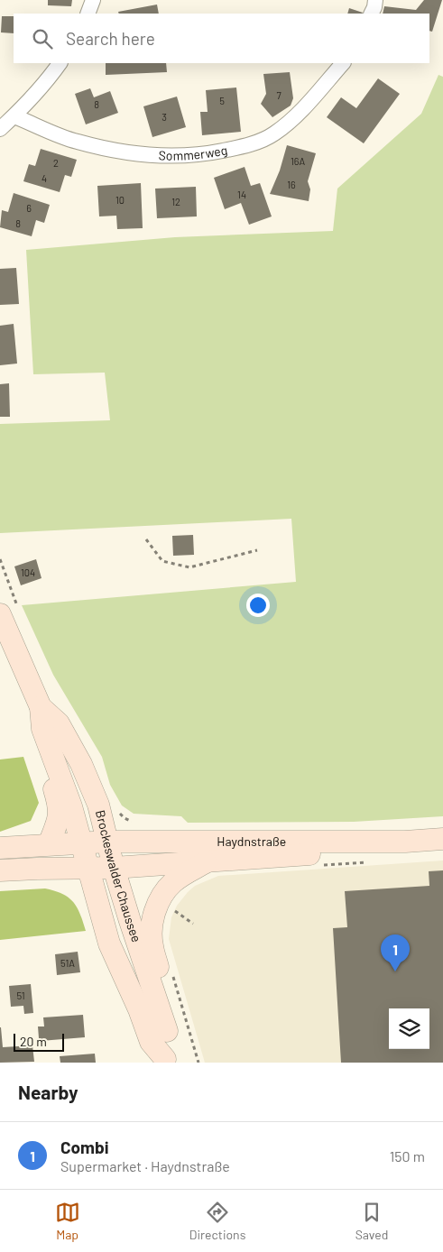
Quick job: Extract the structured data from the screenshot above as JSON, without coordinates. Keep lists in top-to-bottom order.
{
  "streets": {
    "street": ["Sommerweg", "Haydnstraße", "Brockeswalder Chaussee"]
  },
  "crossings": [
    ["Haydnstraße", "Brockeswalder Chaussee"]
  ],
  "house_numbers": [
    "7",
    "5",
    "8",
    "3",
    "16A",
    "2",
    "4",
    "16",
    "14",
    "10",
    "12",
    "6",
    "8",
    "104",
    "51A",
    "51"
  ],
  "scale_bar": "20 m",
  "page": {
    "search": "Search here",
    "pins": "1",
    "scale": "20 m",
    "heading": "Nearby",
    "list": [
      {
        "mark": "1",
        "name": "Combi",
        "note": "Supermarket · Haydnstraße",
        "value": "150 m"
      }
    ],
    "nav": ["Map", "Directions", "Saved"]
  }
}
